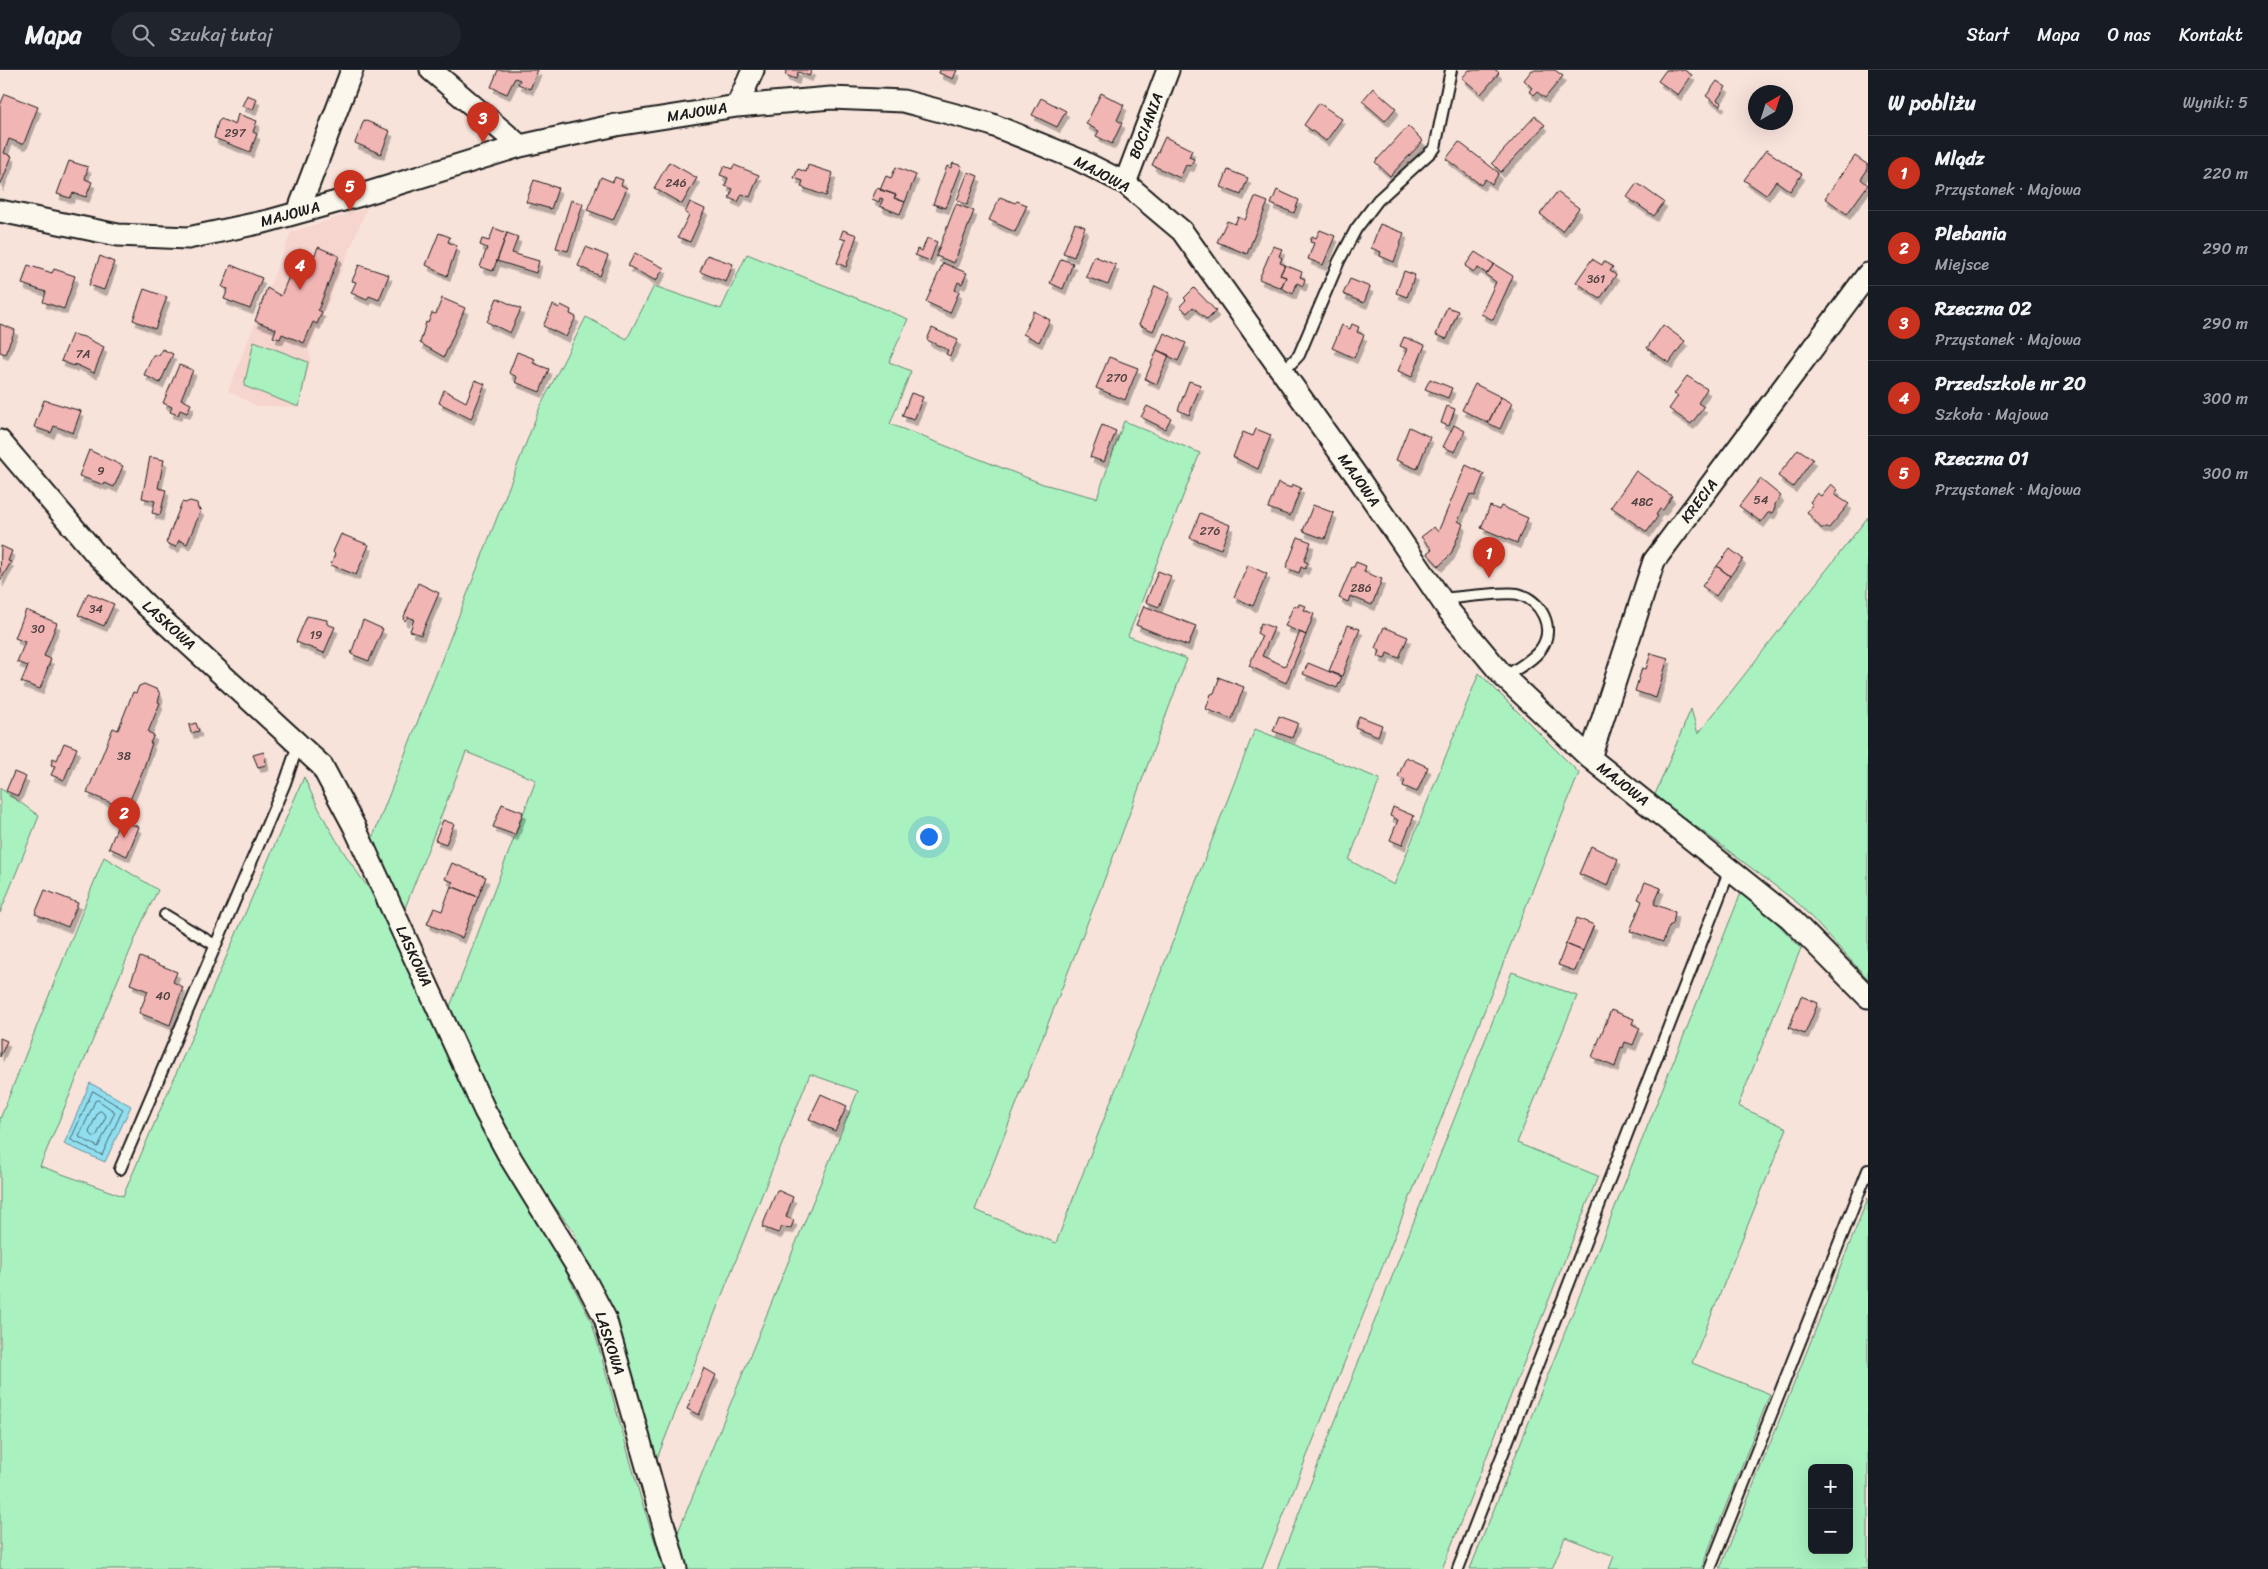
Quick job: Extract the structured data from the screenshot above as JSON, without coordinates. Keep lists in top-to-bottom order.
{
  "streets": {
    "street": [
      "MAJOWA",
      "BOCIANIA",
      "KRECIA",
      "LASKOWA"
    ]
  },
  "crossings": [
    ["MAJOWA", "BOCIANIA"],
    ["MAJOWA", "KRECIA"]
  ],
  "house_numbers": [
    "297",
    "246",
    "361",
    "7A",
    "270",
    "9",
    "54",
    "48C",
    "276",
    "286",
    "34",
    "30",
    "19",
    "38",
    "40"
  ],
  "north": "top right",
  "page": {
    "header": "Mapa",
    "search": "Szukaj tutaj",
    "nav": [
      "Start",
      "Mapa",
      "O nas",
      "Kontakt"
    ],
    "heading": ["W pobliżu", "Wyniki: 5"],
    "pins": [
      "3",
      "5",
      "4",
      "1",
      "2"
    ],
    "list": [
      {
        "mark": "1",
        "name": "Mlądz",
        "note": "Przystanek · Majowa",
        "value": "220 m"
      },
      {
        "mark": "2",
        "name": "Plebania",
        "note": "Miejsce",
        "value": "290 m"
      },
      {
        "mark": "3",
        "name": "Rzeczna 02",
        "note": "Przystanek · Majowa",
        "value": "290 m"
      },
      {
        "mark": "4",
        "name": "Przedszkole nr 20",
        "note": "Szkoła · Majowa",
        "value": "300 m"
      },
      {
        "mark": "5",
        "name": "Rzeczna 01",
        "note": "Przystanek · Majowa",
        "value": "300 m"
      }
    ],
    "map_buttons": ["+", "−"]
  }
}
